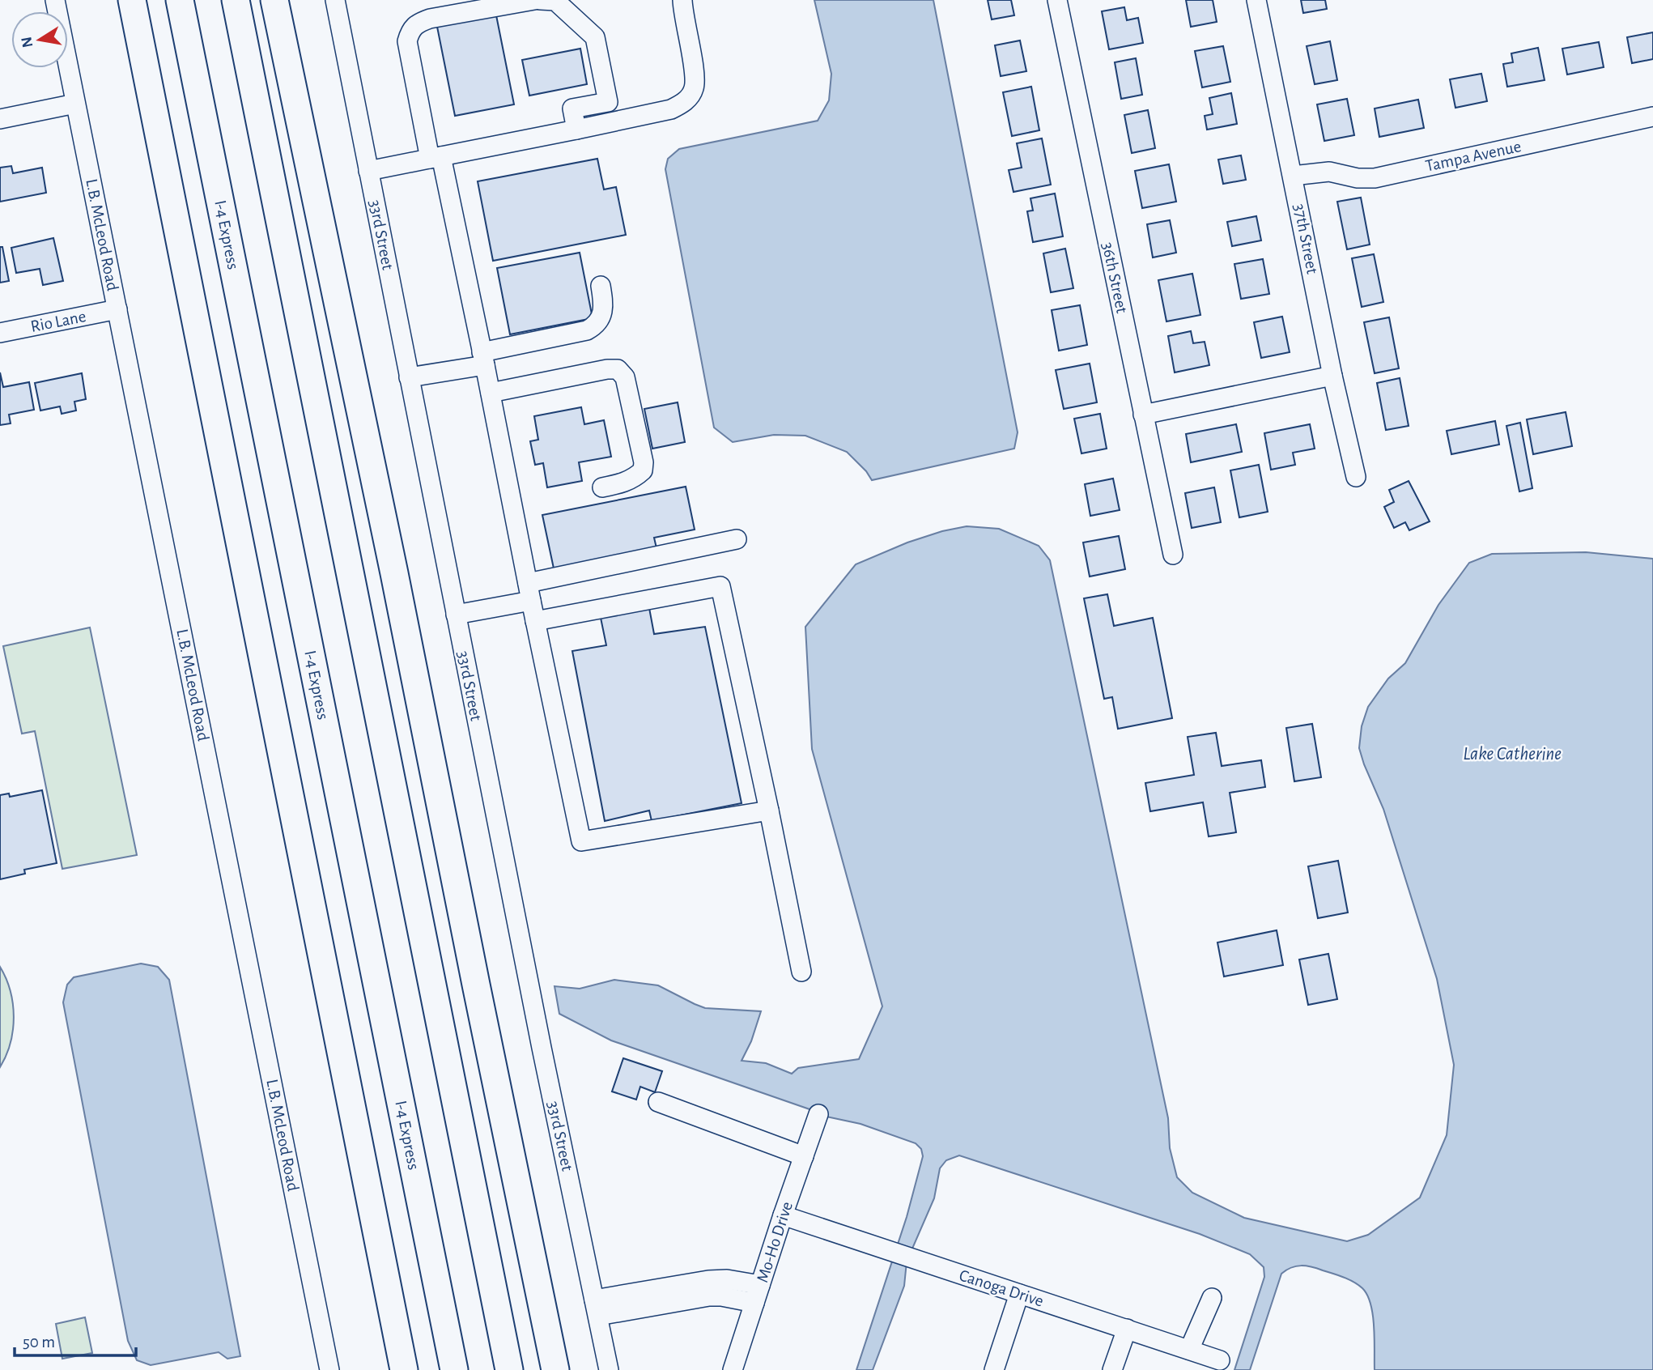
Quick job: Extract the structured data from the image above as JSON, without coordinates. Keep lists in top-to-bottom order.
{
  "streets": {
    "highway": ["I-4 Express"],
    "street": [
      "Tampa Avenue",
      "L.B. McLeod Road",
      "33rd Street",
      "37th Street",
      "36th Street",
      "Rio Lane",
      "Mo-Ho Drive",
      "Canoga Drive"
    ]
  },
  "crossings": [
    ["Tampa Avenue", "37th Street"],
    ["L.B. McLeod Road", "Rio Lane"],
    ["Mo-Ho Drive", "Canoga Drive"]
  ],
  "water": ["Lake Catherine"],
  "scale_bar": "50 m",
  "north": "left"
}
